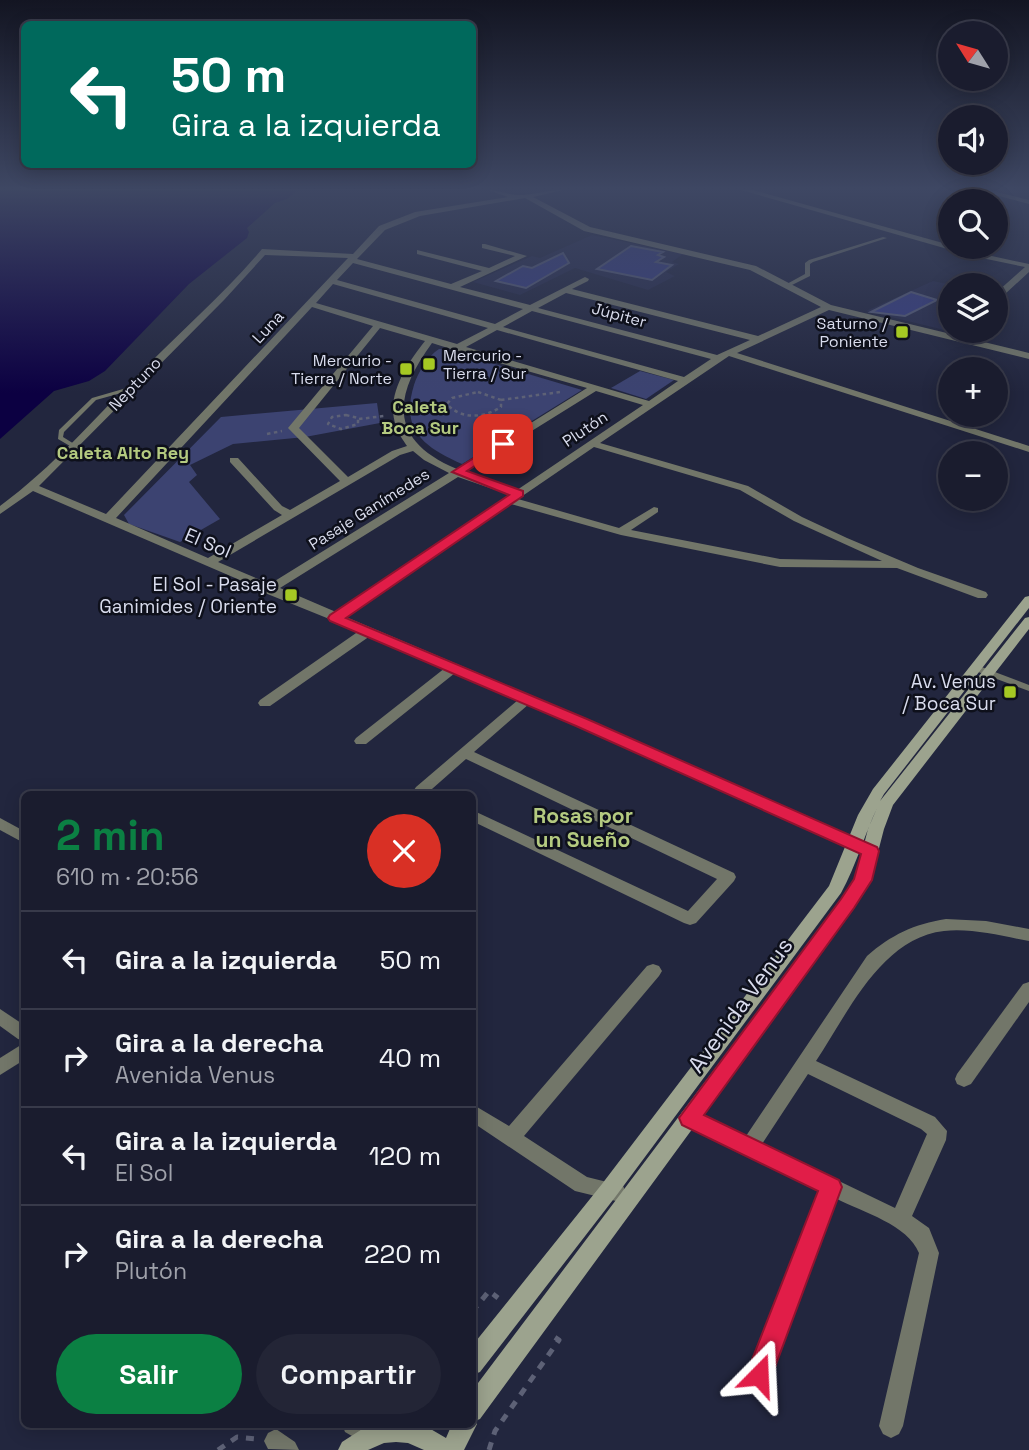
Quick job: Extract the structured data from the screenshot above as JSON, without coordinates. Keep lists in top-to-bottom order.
{
  "streets": {
    "street": [
      "Júpiter",
      "Luna",
      "Neptuno",
      "Plutón",
      "Pasaje Ganímedes",
      "El Sol",
      "Avenida Venus"
    ]
  },
  "crossings": [
    ["Júpiter", "Luna"],
    ["Júpiter", "Plutón"],
    ["Luna", "El Sol"],
    ["Neptuno", "El Sol"],
    ["Plutón", "El Sol"],
    ["Pasaje Ganímedes", "El Sol"],
    ["El Sol", "Avenida Venus"]
  ],
  "districts": ["Caleta Boca Sur", "Caleta Alto Rey", "Rosas por un Sueño"],
  "places": {
    "transit": [
      "Saturno / Poniente",
      "Mercurio - Tierra / Sur",
      "Mercurio - Tierra / Norte",
      "El Sol - Pasaje Ganimides / Oriente",
      "Av. Venus / Boca Sur"
    ]
  },
  "north": "top left",
  "page": {
    "map_buttons": ["+", "−"],
    "turn": ["50 m", "Gira a la izquierda"],
    "heading": ["2 min", "610 m · 20:56"],
    "list": [
      {
        "name": "Gira a la izquierda",
        "value": "50 m"
      },
      {
        "name": "Gira a la derecha",
        "note": "Avenida Venus",
        "value": "40 m"
      },
      {
        "name": "Gira a la izquierda",
        "note": "El Sol",
        "value": "120 m"
      },
      {
        "name": "Gira a la derecha",
        "note": "Plutón",
        "value": "220 m"
      }
    ],
    "buttons": ["Salir", "Compartir"]
  }
}
